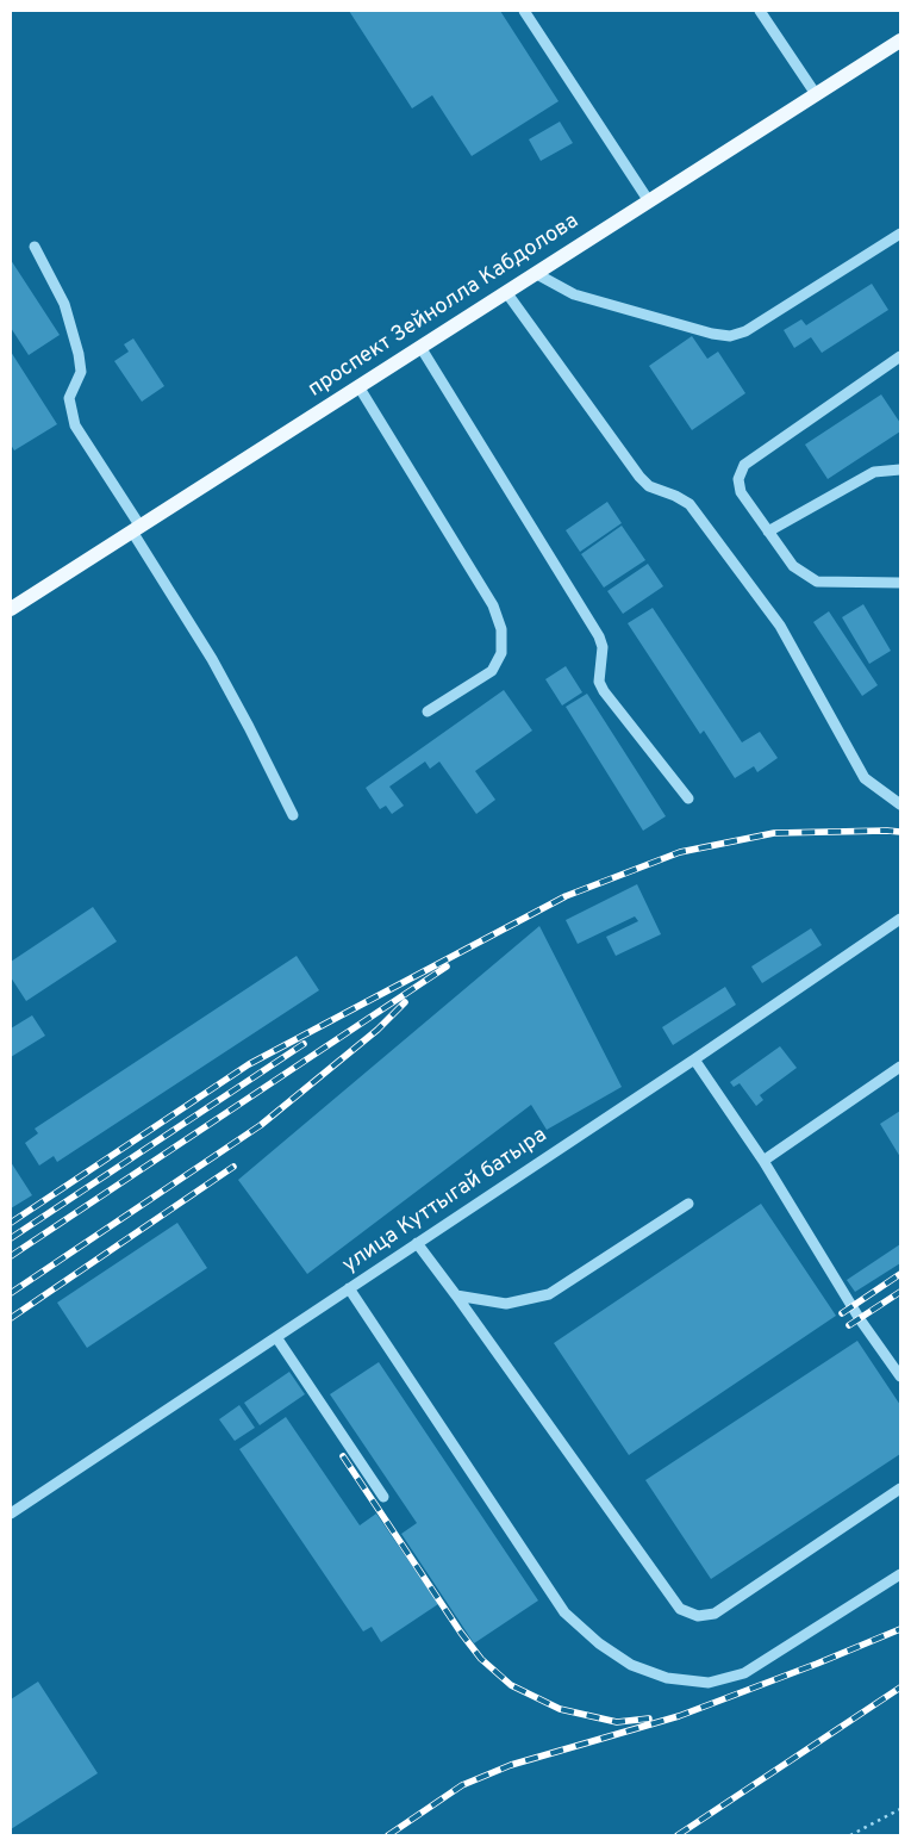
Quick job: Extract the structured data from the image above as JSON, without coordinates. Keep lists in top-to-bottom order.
{
  "streets": {
    "main road": ["проспект Зейнолла Кабдолова"],
    "street": ["улица Куттыгай батыра"]
  }
}
